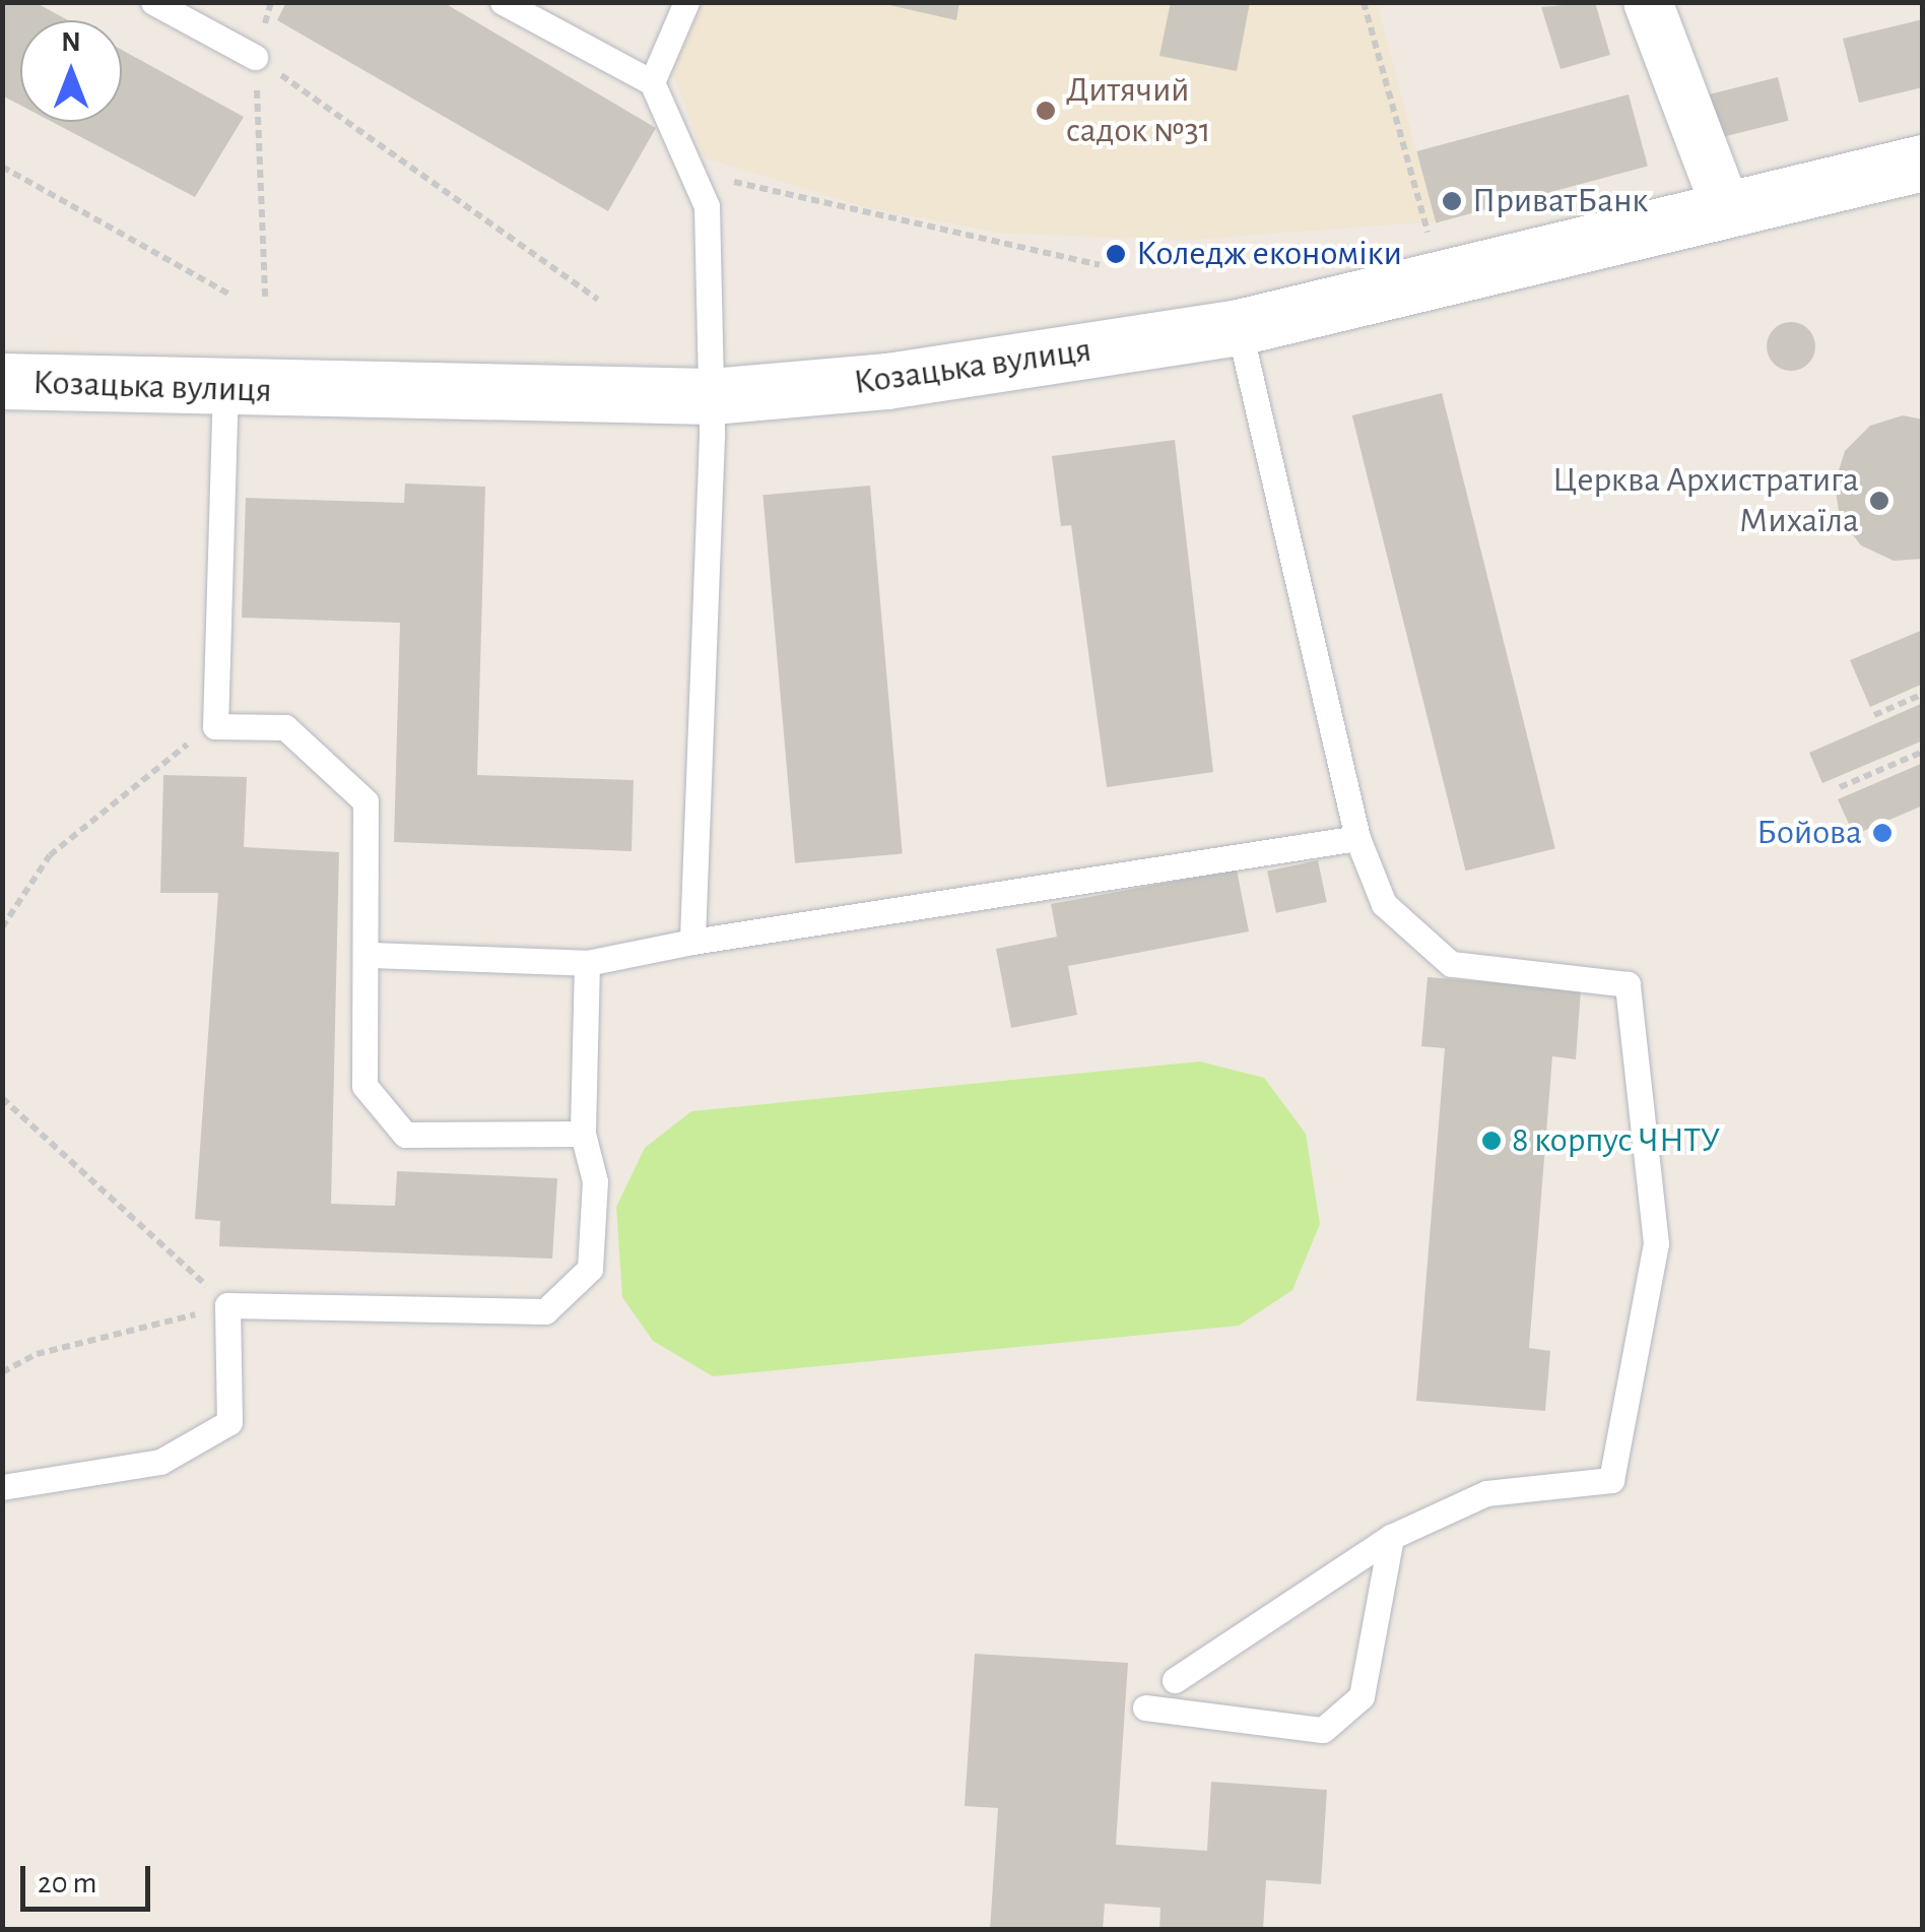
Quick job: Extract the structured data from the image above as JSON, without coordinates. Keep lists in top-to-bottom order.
{
  "streets": {
    "main road": ["Козацька вулиця"]
  },
  "places": [
    "Дитячий садок №31",
    "ПриватБанк",
    "Коледж економіки",
    "Церква Архистратига Михаїла",
    "Бойова",
    "8 корпус ЧНТУ"
  ],
  "scale_bar": "20 m",
  "north": "top"
}
